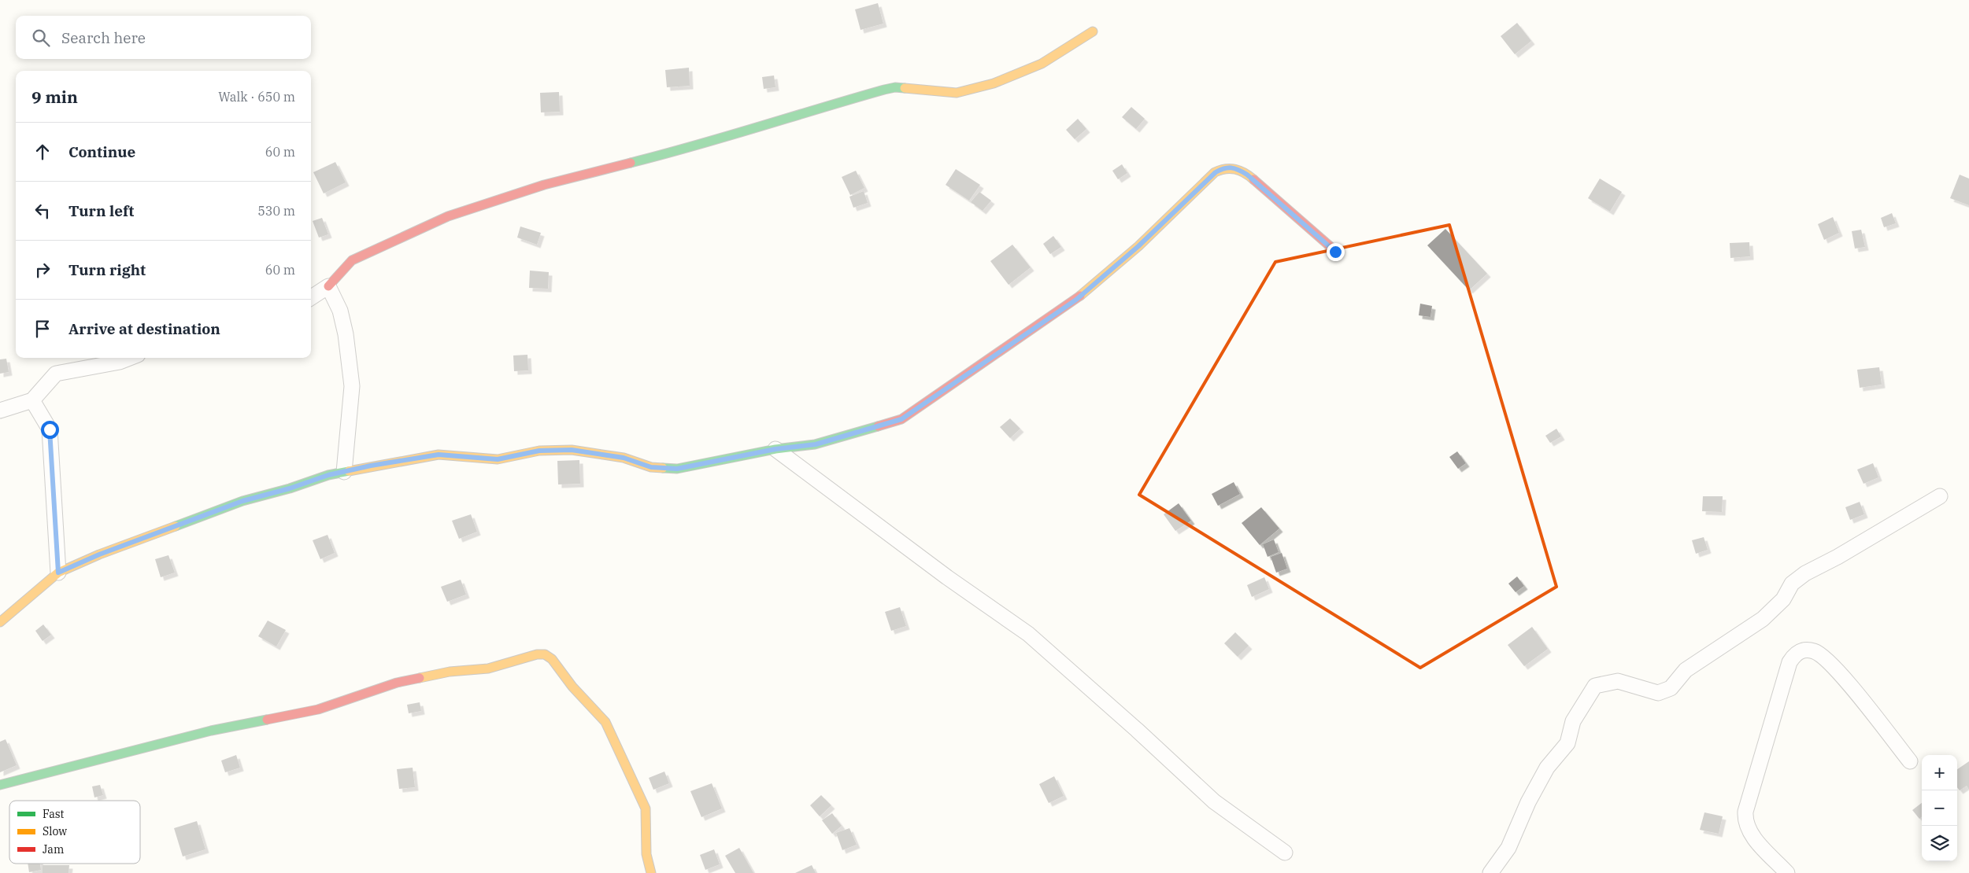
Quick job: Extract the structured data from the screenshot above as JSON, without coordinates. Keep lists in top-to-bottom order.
{
  "legend": ["Fast", "Slow", "Jam"],
  "page": {
    "search": "Search here",
    "heading": ["9 min", "Walk · 650 m"],
    "list": [
      ["Continue", "60 m"],
      ["Turn left", "530 m"],
      ["Turn right", "60 m"],
      "Arrive at destination"
    ],
    "map_buttons": ["+", "−"]
  }
}
